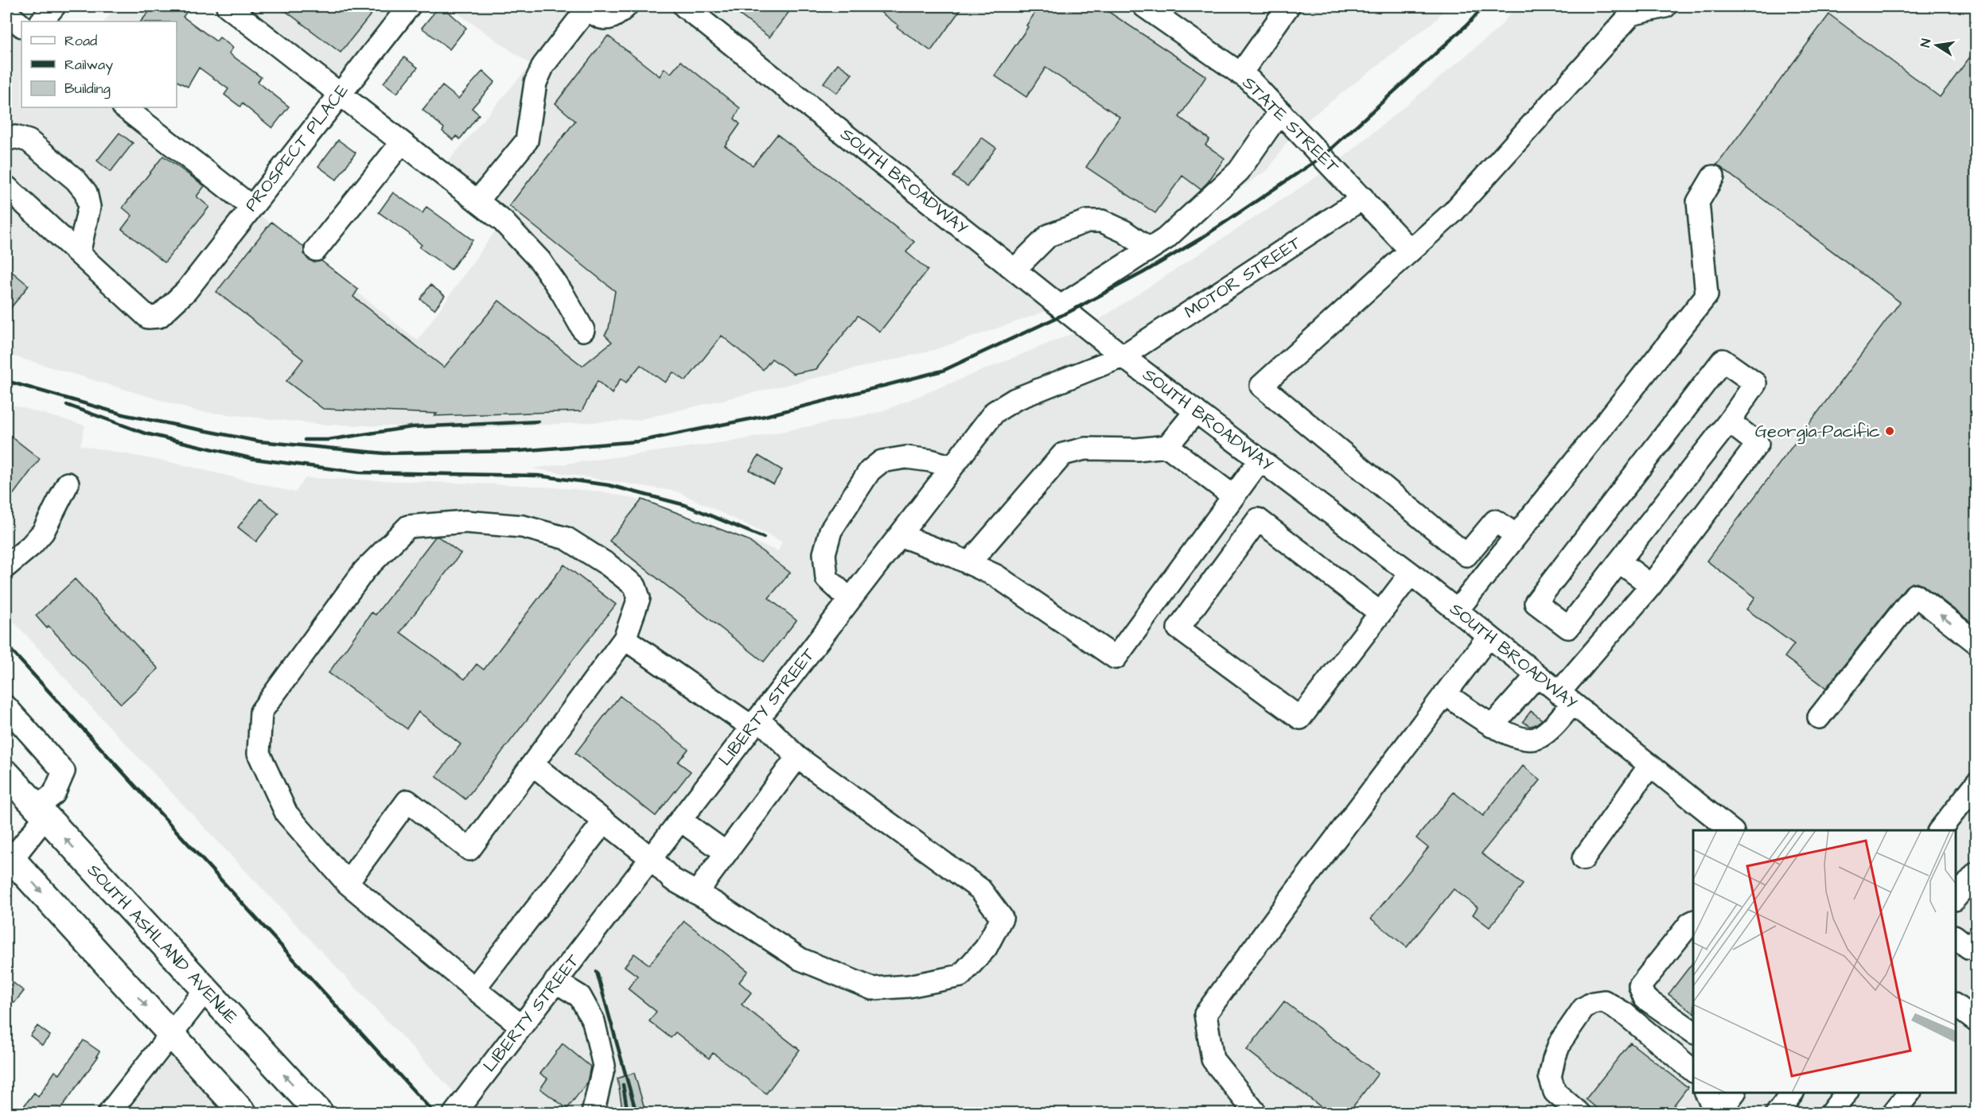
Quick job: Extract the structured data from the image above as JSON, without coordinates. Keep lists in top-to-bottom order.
{
  "streets": {
    "main road": ["SOUTH ASHLAND AVENUE"],
    "street": [
      "STATE STREET",
      "PROSPECT PLACE",
      "SOUTH BROADWAY",
      "MOTOR STREET",
      "LIBERTY STREET"
    ]
  },
  "crossings": [
    ["STATE STREET", "MOTOR STREET"],
    ["SOUTH BROADWAY", "MOTOR STREET"],
    ["SOUTH BROADWAY", "LIBERTY STREET"],
    ["MOTOR STREET", "LIBERTY STREET"]
  ],
  "places": ["Georgia-Pacific"],
  "legend": ["Road", "Railway", "Building"],
  "north": "left"
}
